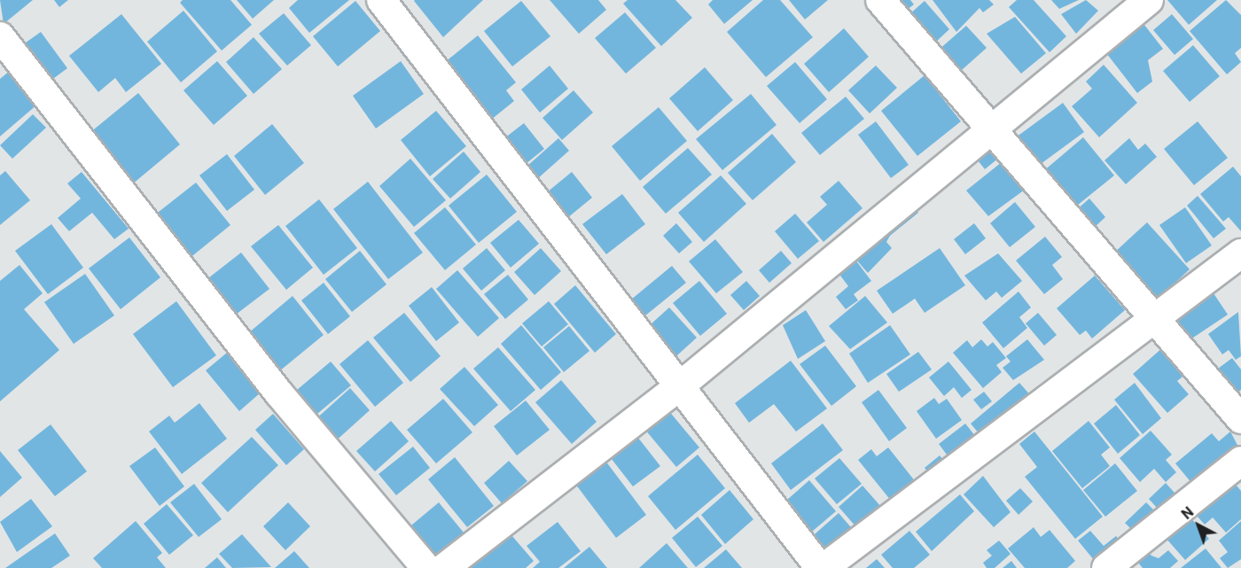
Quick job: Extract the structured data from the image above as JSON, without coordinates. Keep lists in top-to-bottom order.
{
  "north": "top left"
}
